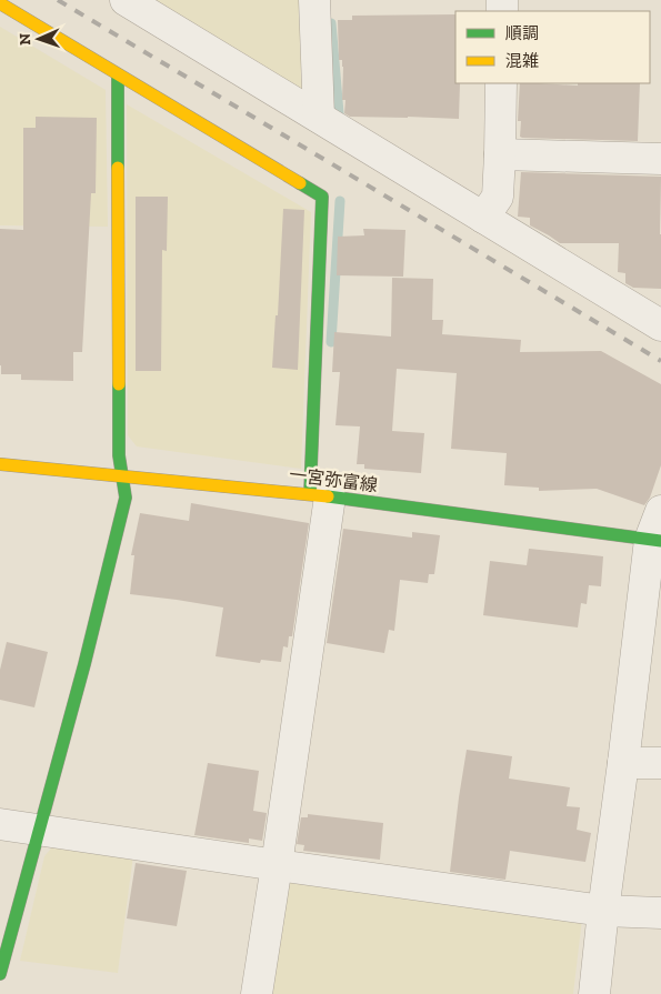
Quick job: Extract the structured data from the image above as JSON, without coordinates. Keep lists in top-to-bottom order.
{
  "streets": {
    "street": ["一宮弥富線"]
  },
  "legend": ["順調", "混雑"],
  "north": "left"
}
